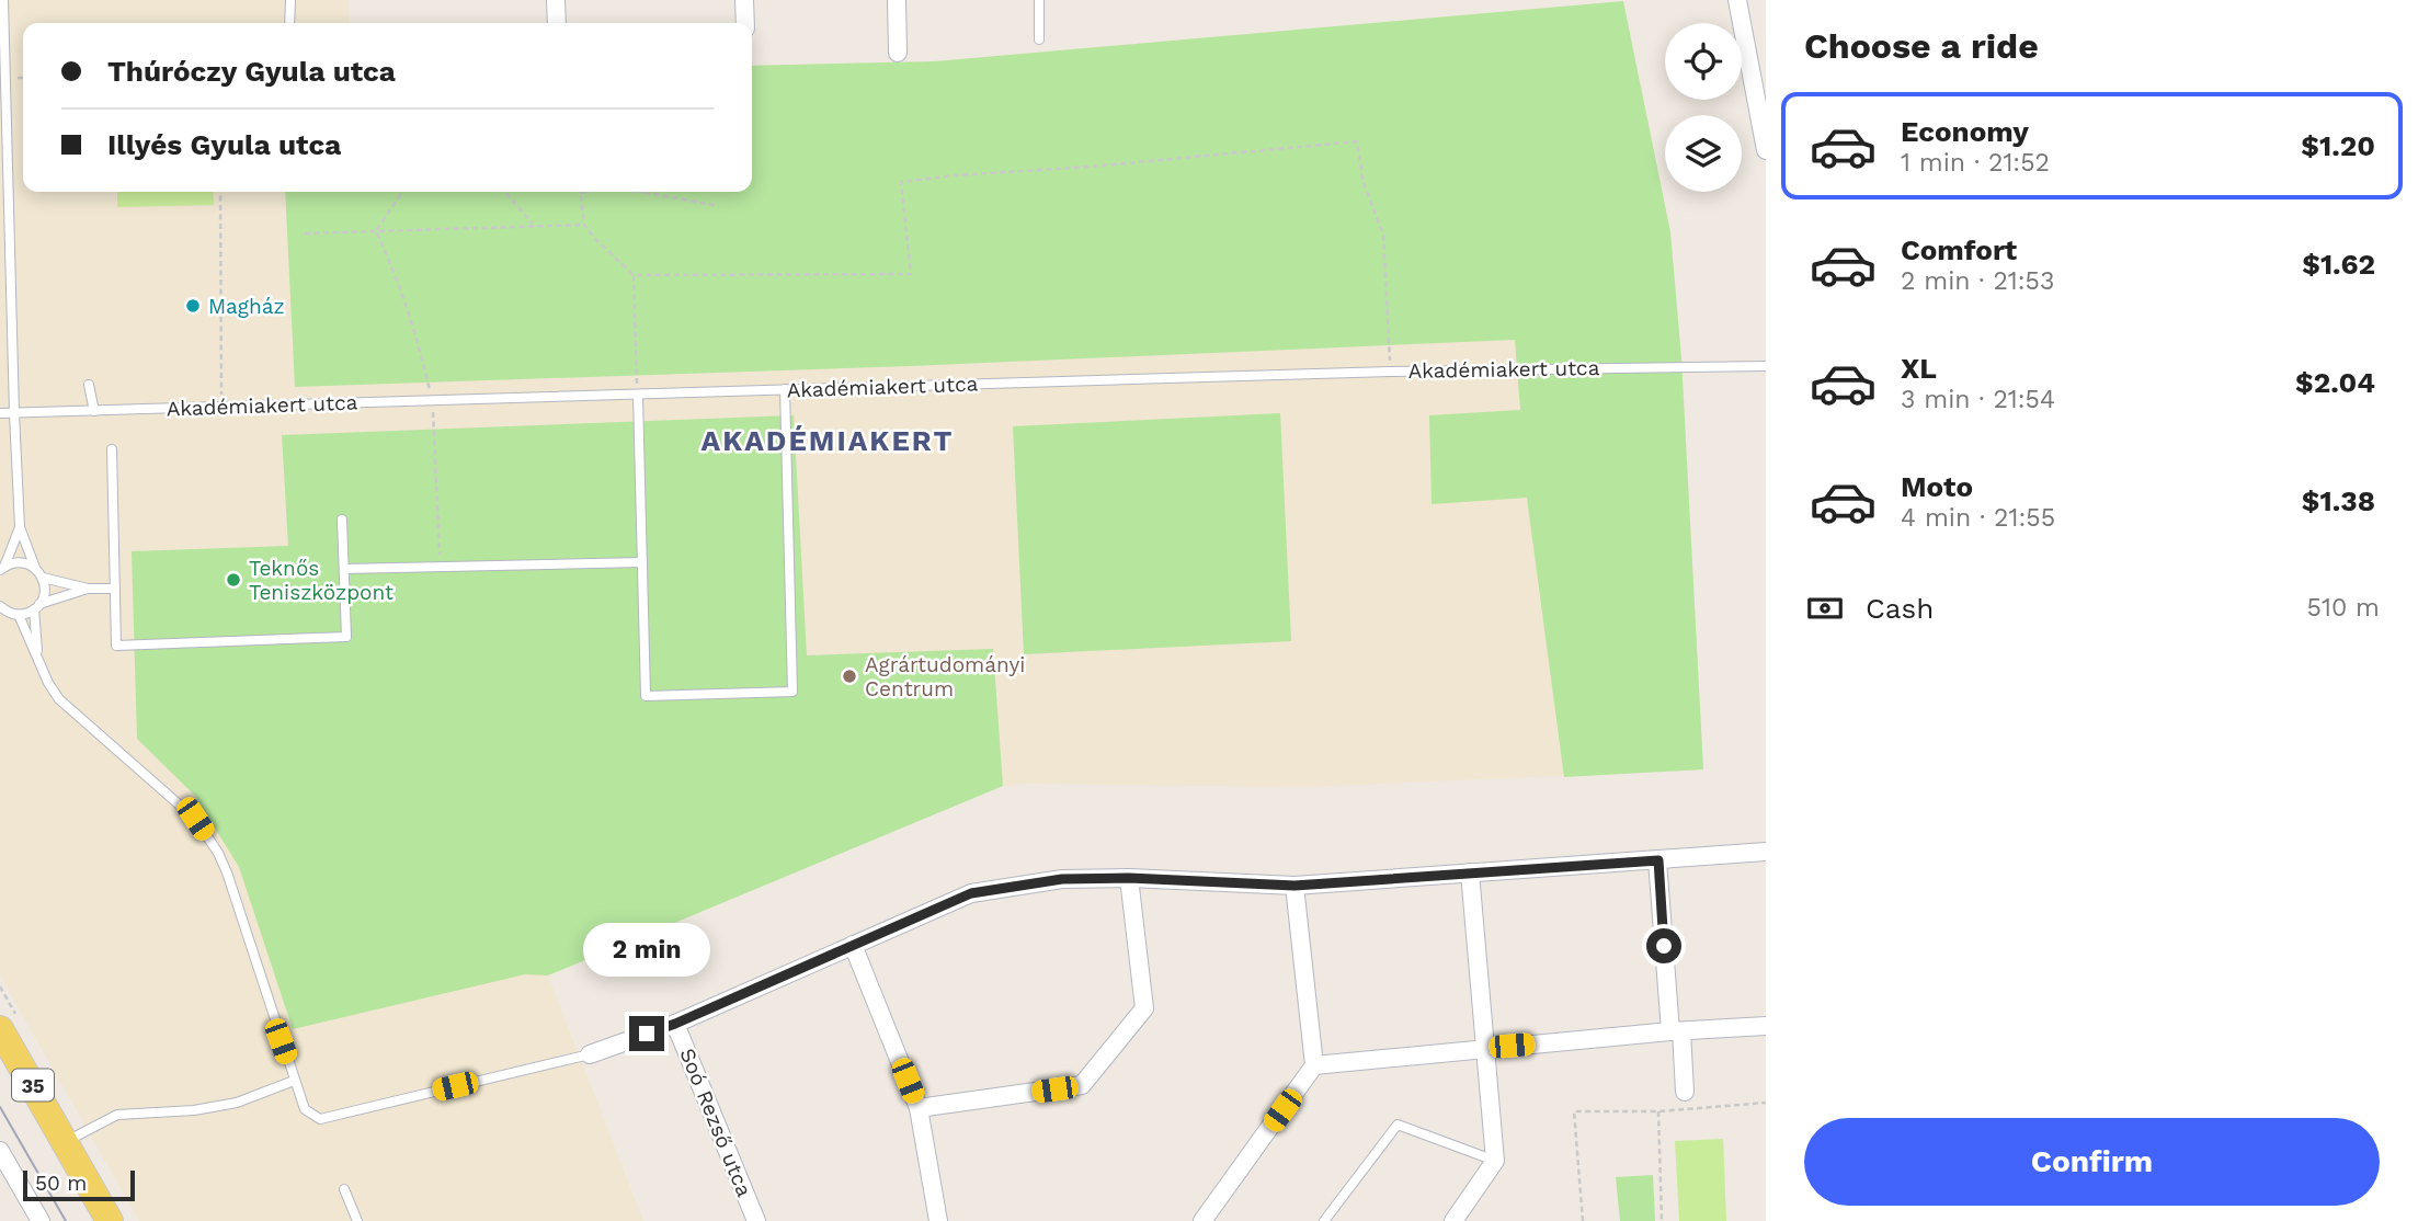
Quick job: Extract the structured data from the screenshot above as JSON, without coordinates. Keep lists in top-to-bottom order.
{
  "streets": {
    "main road": ["35"],
    "street": ["Soó Rezső utca"],
    "lane": ["Akadémiakert utca"]
  },
  "districts": ["AKADÉMIAKERT"],
  "places": ["Magház", "Teknős Teniszközpont", "Agrártudományi Centrum"],
  "scale_bar": "50 m",
  "page": {
    "heading": "Choose a ride",
    "banner": ["Thúróczy Gyula utca", "Illyés Gyula utca"],
    "list": [
      {
        "name": "Economy",
        "note": "1 min · 21:52",
        "value": "$1.20"
      },
      {
        "name": "Comfort",
        "note": "2 min · 21:53",
        "value": "$1.62"
      },
      {
        "name": "XL",
        "note": "3 min · 21:54",
        "value": "$2.04"
      },
      {
        "name": "Moto",
        "note": "4 min · 21:55",
        "value": "$1.38"
      }
    ],
    "pay": ["Cash", "510 m"],
    "bubble": "2 min",
    "buttons": "Confirm",
    "scale": "50 m"
  }
}
